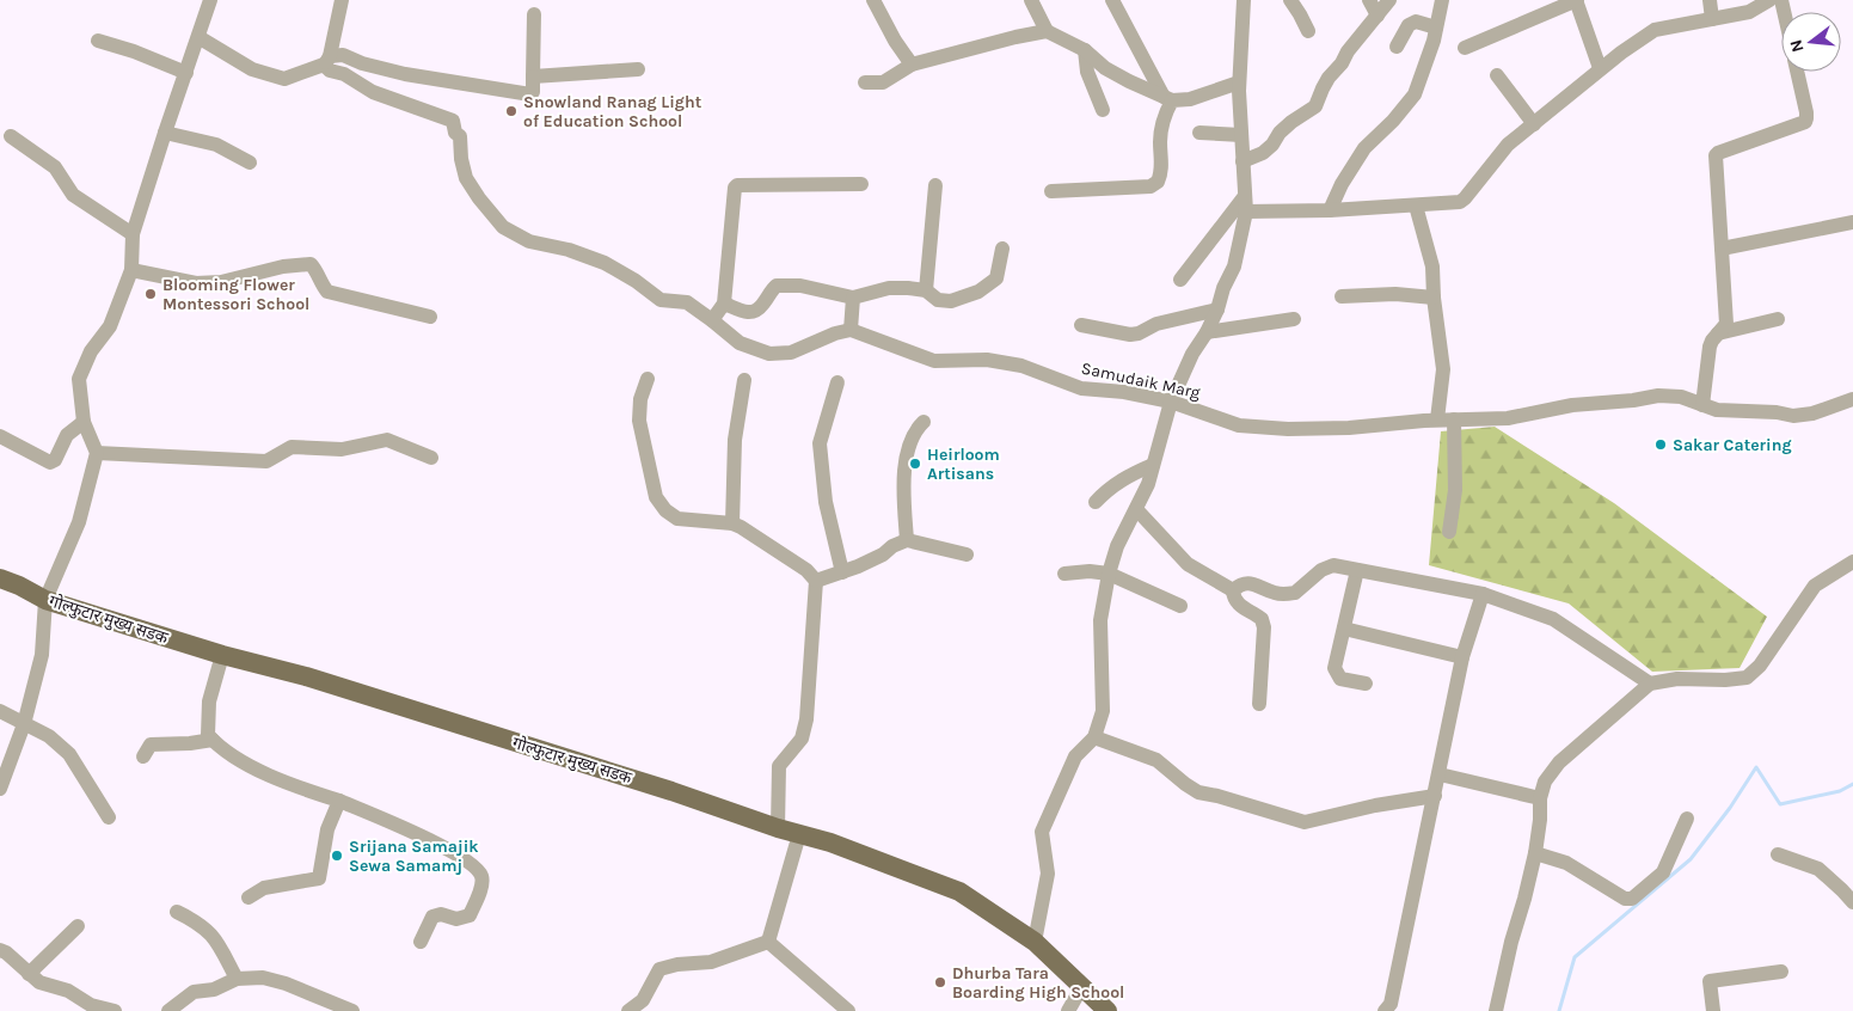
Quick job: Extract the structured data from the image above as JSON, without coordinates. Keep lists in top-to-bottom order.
{
  "streets": {
    "main road": ["गोल्फुटार मुख्य सडक"],
    "street": ["Samudaik Marg"]
  },
  "places": [
    "Snowland Ranag Light of Education School",
    "Blooming Flower Montessori School",
    "Sakar Catering",
    "Heirloom Artisans",
    "Srijana Samajik Sewa Samamj",
    "Dhurba Tara Boarding High School"
  ],
  "north": "left"
}
